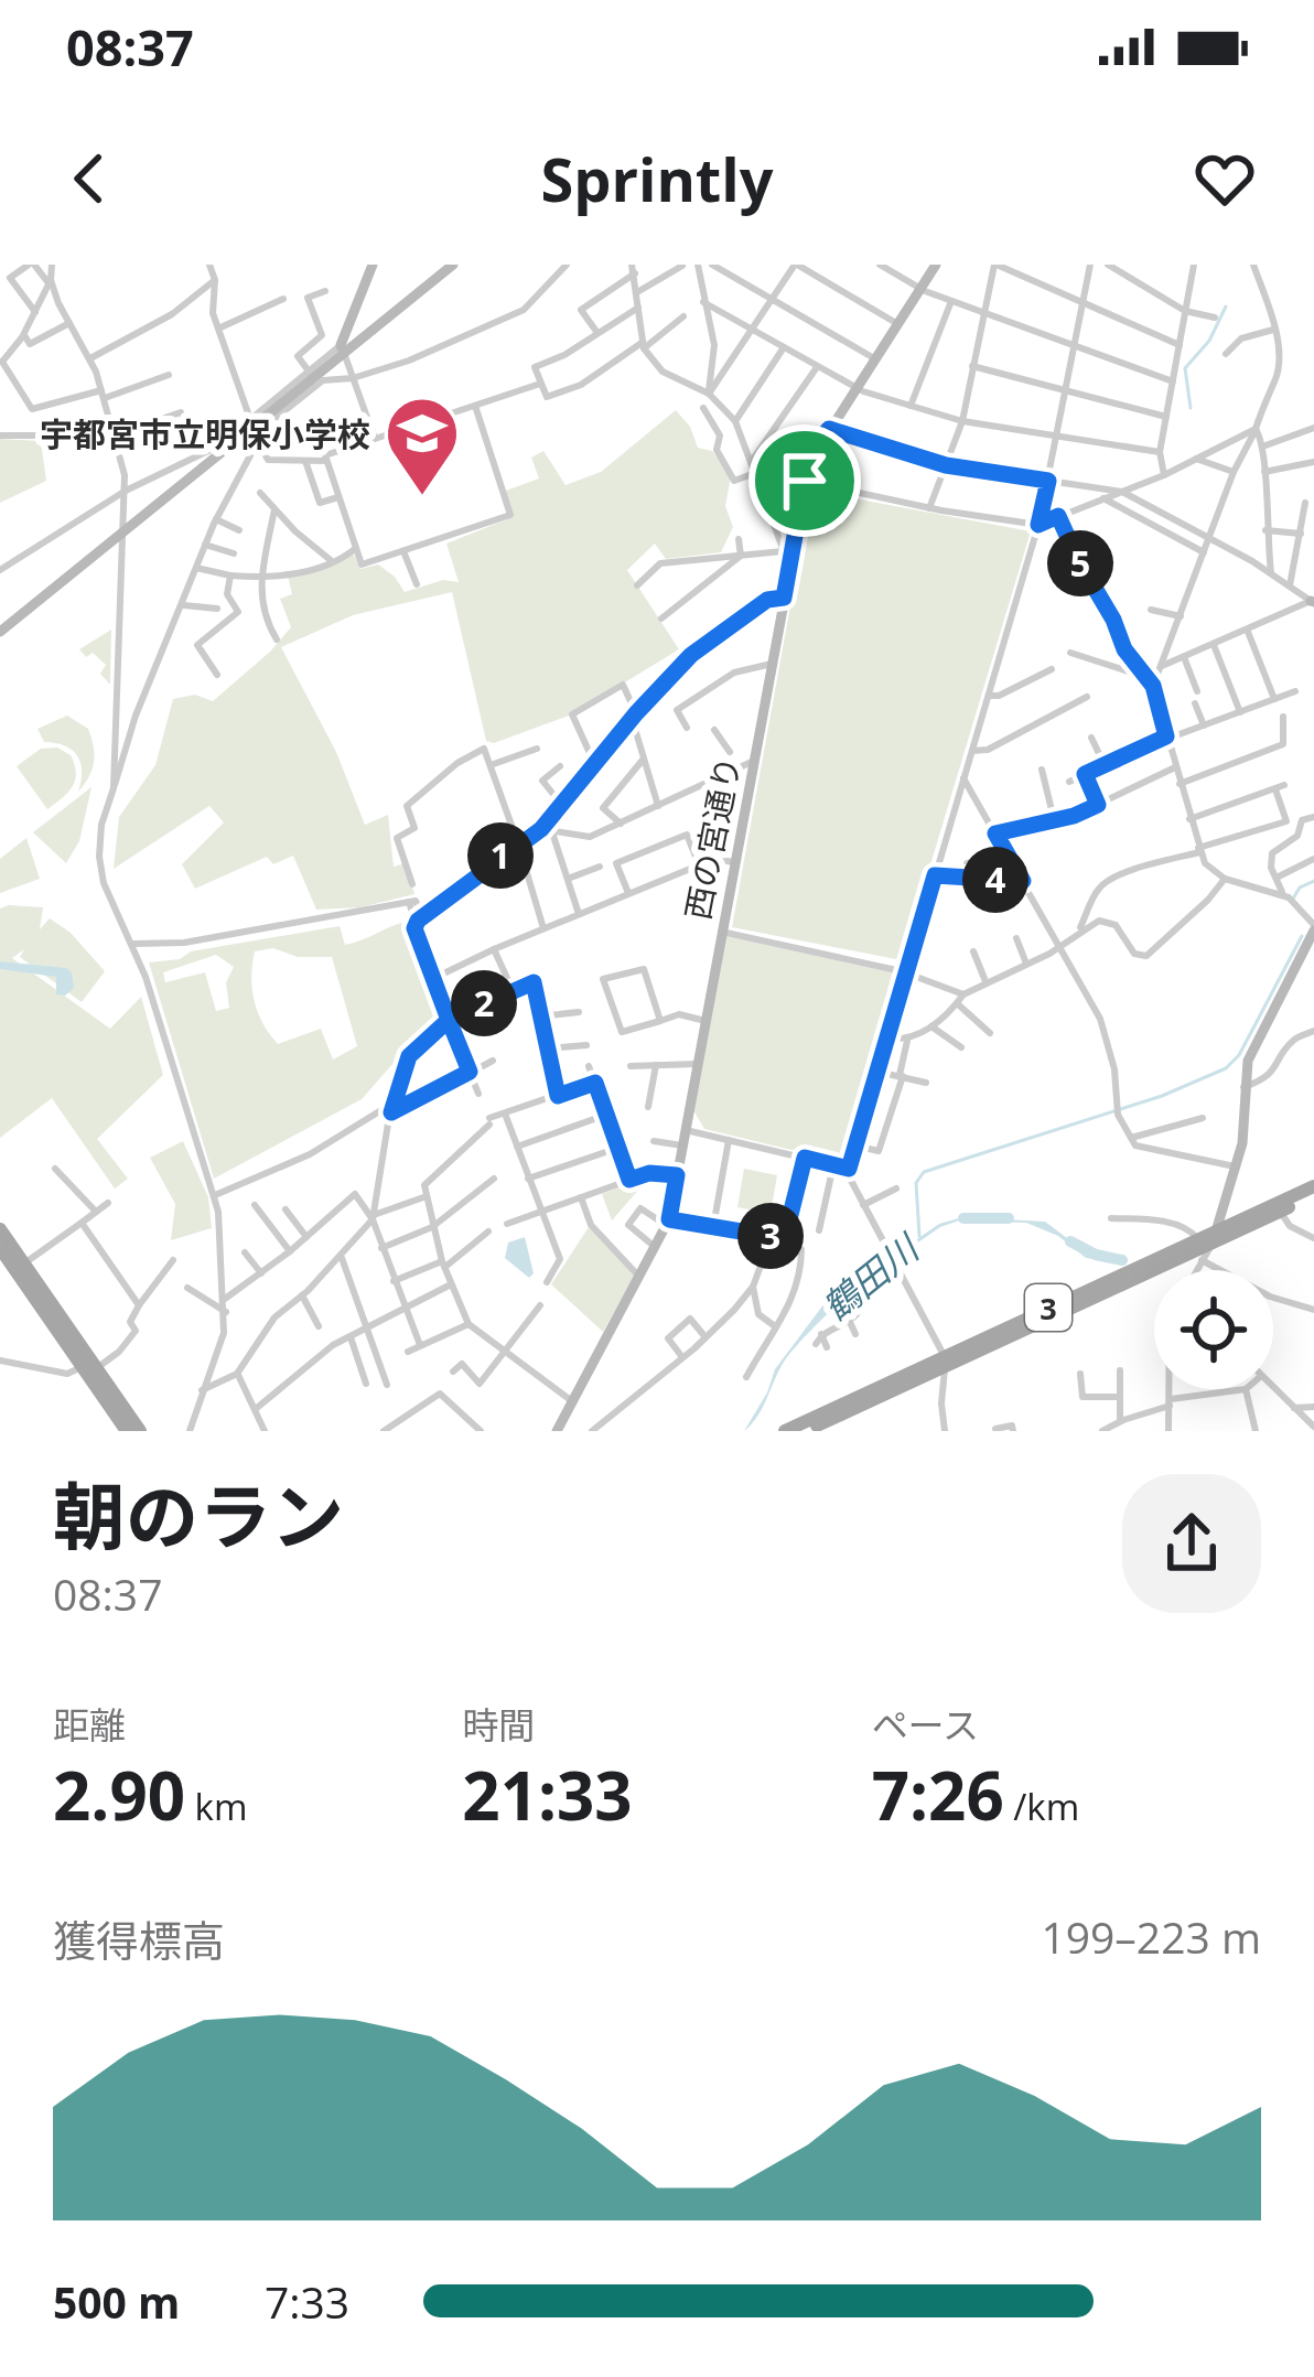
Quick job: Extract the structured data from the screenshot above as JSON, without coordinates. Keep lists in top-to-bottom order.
{
  "streets": {
    "main road": ["3"],
    "street": ["西の宮通り"]
  },
  "water": ["鶴田川"],
  "places": {
    "school or university": ["宇都宮市立明保小学校"]
  },
  "page": {
    "status": "08:37",
    "header": "Sprintly",
    "pins": [
      "5",
      "1",
      "4",
      "2",
      "3"
    ],
    "heading": ["朝のラン", "08:37"],
    "stats": [
      ["距離", "2.90 km"],
      ["時間", "21:33"],
      ["ペース", "7:26 /km"]
    ],
    "chart": ["獲得標高", "199–223 m"],
    "list": [
      {
        "name": "500 m",
        "note": "7:33"
      }
    ]
  }
}
